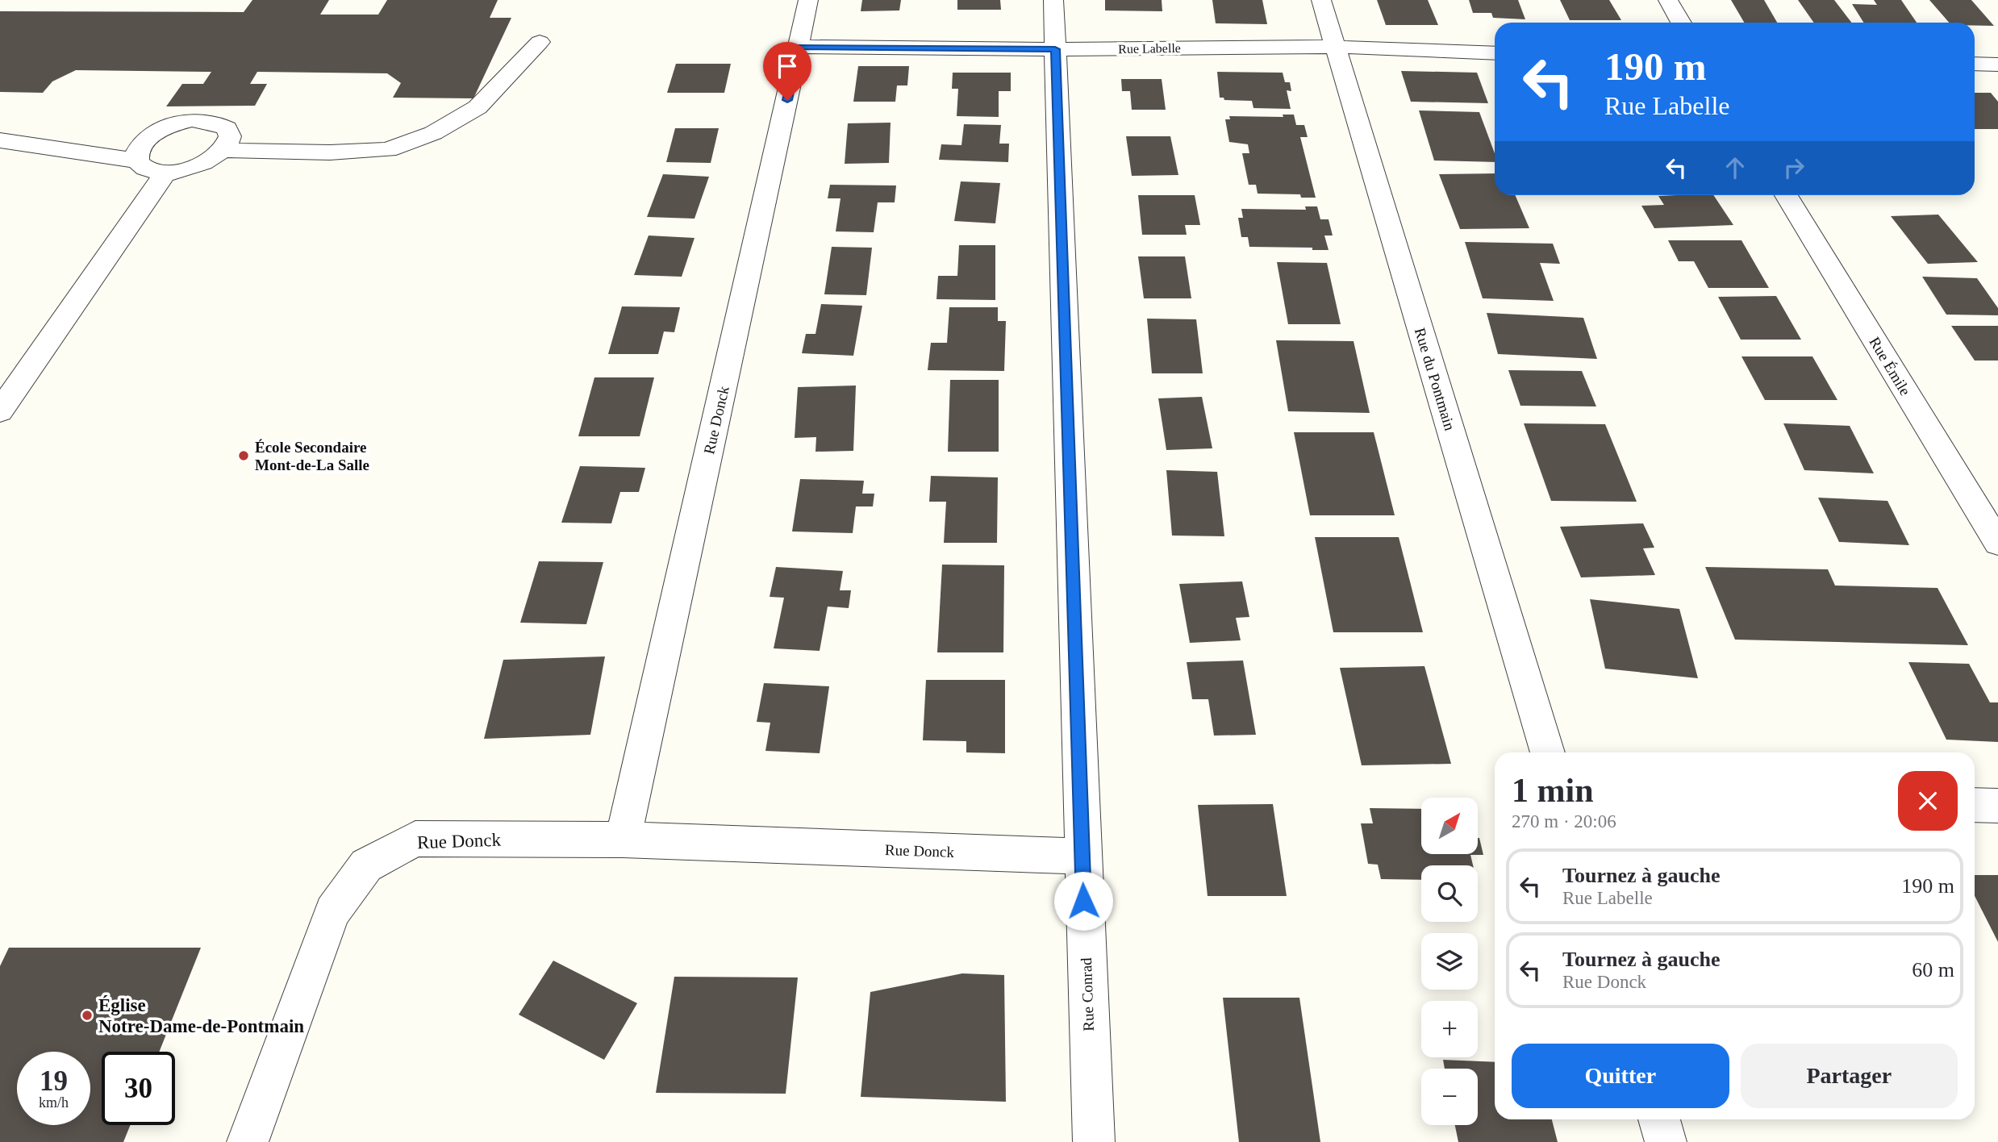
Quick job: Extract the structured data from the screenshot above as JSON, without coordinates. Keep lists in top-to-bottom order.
{
  "streets": {
    "street": [
      "Rue Labelle",
      "Rue Émile",
      "Rue du Pontmain",
      "Rue Donck",
      "Rue Conrad"
    ]
  },
  "crossings": [
    ["Rue Labelle", "Rue du Pontmain"],
    ["Rue Labelle", "Rue Donck"],
    ["Rue Labelle", "Rue Conrad"],
    ["Rue Donck", "Rue Conrad"]
  ],
  "places": ["École Secondaire Mont-de-La Salle", "Église Notre-Dame-de-Pontmain"],
  "north": "top right",
  "page": {
    "turn": ["190 m", "Rue Labelle"],
    "heading": ["1 min", "270 m · 20:06"],
    "map_buttons": ["+", "−"],
    "list": [
      {
        "name": "Tournez à gauche",
        "note": "Rue Labelle",
        "value": "190 m"
      },
      {
        "name": "Tournez à gauche",
        "note": "Rue Donck",
        "value": "60 m"
      }
    ],
    "buttons": ["Quitter", "Partager"],
    "speed": "19 km/h",
    "limit": "30"
  }
}
